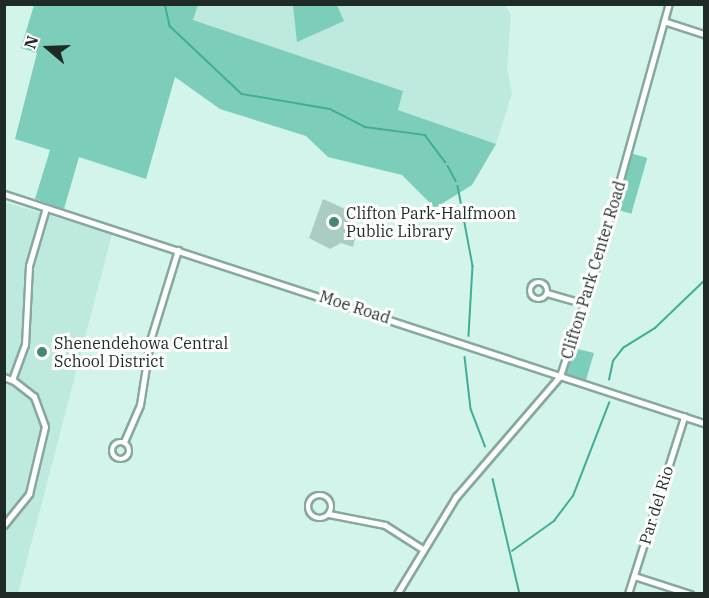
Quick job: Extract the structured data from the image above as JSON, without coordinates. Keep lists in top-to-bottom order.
{
  "streets": {
    "street": ["Clifton Park Center Road", "Moe Road", "Par del Rio"]
  },
  "crossings": [
    ["Clifton Park Center Road", "Moe Road"],
    ["Moe Road", "Par del Rio"]
  ],
  "places": ["Clifton Park-Halfmoon Public Library", "Shenendehowa Central School District"],
  "north": "left"
}
